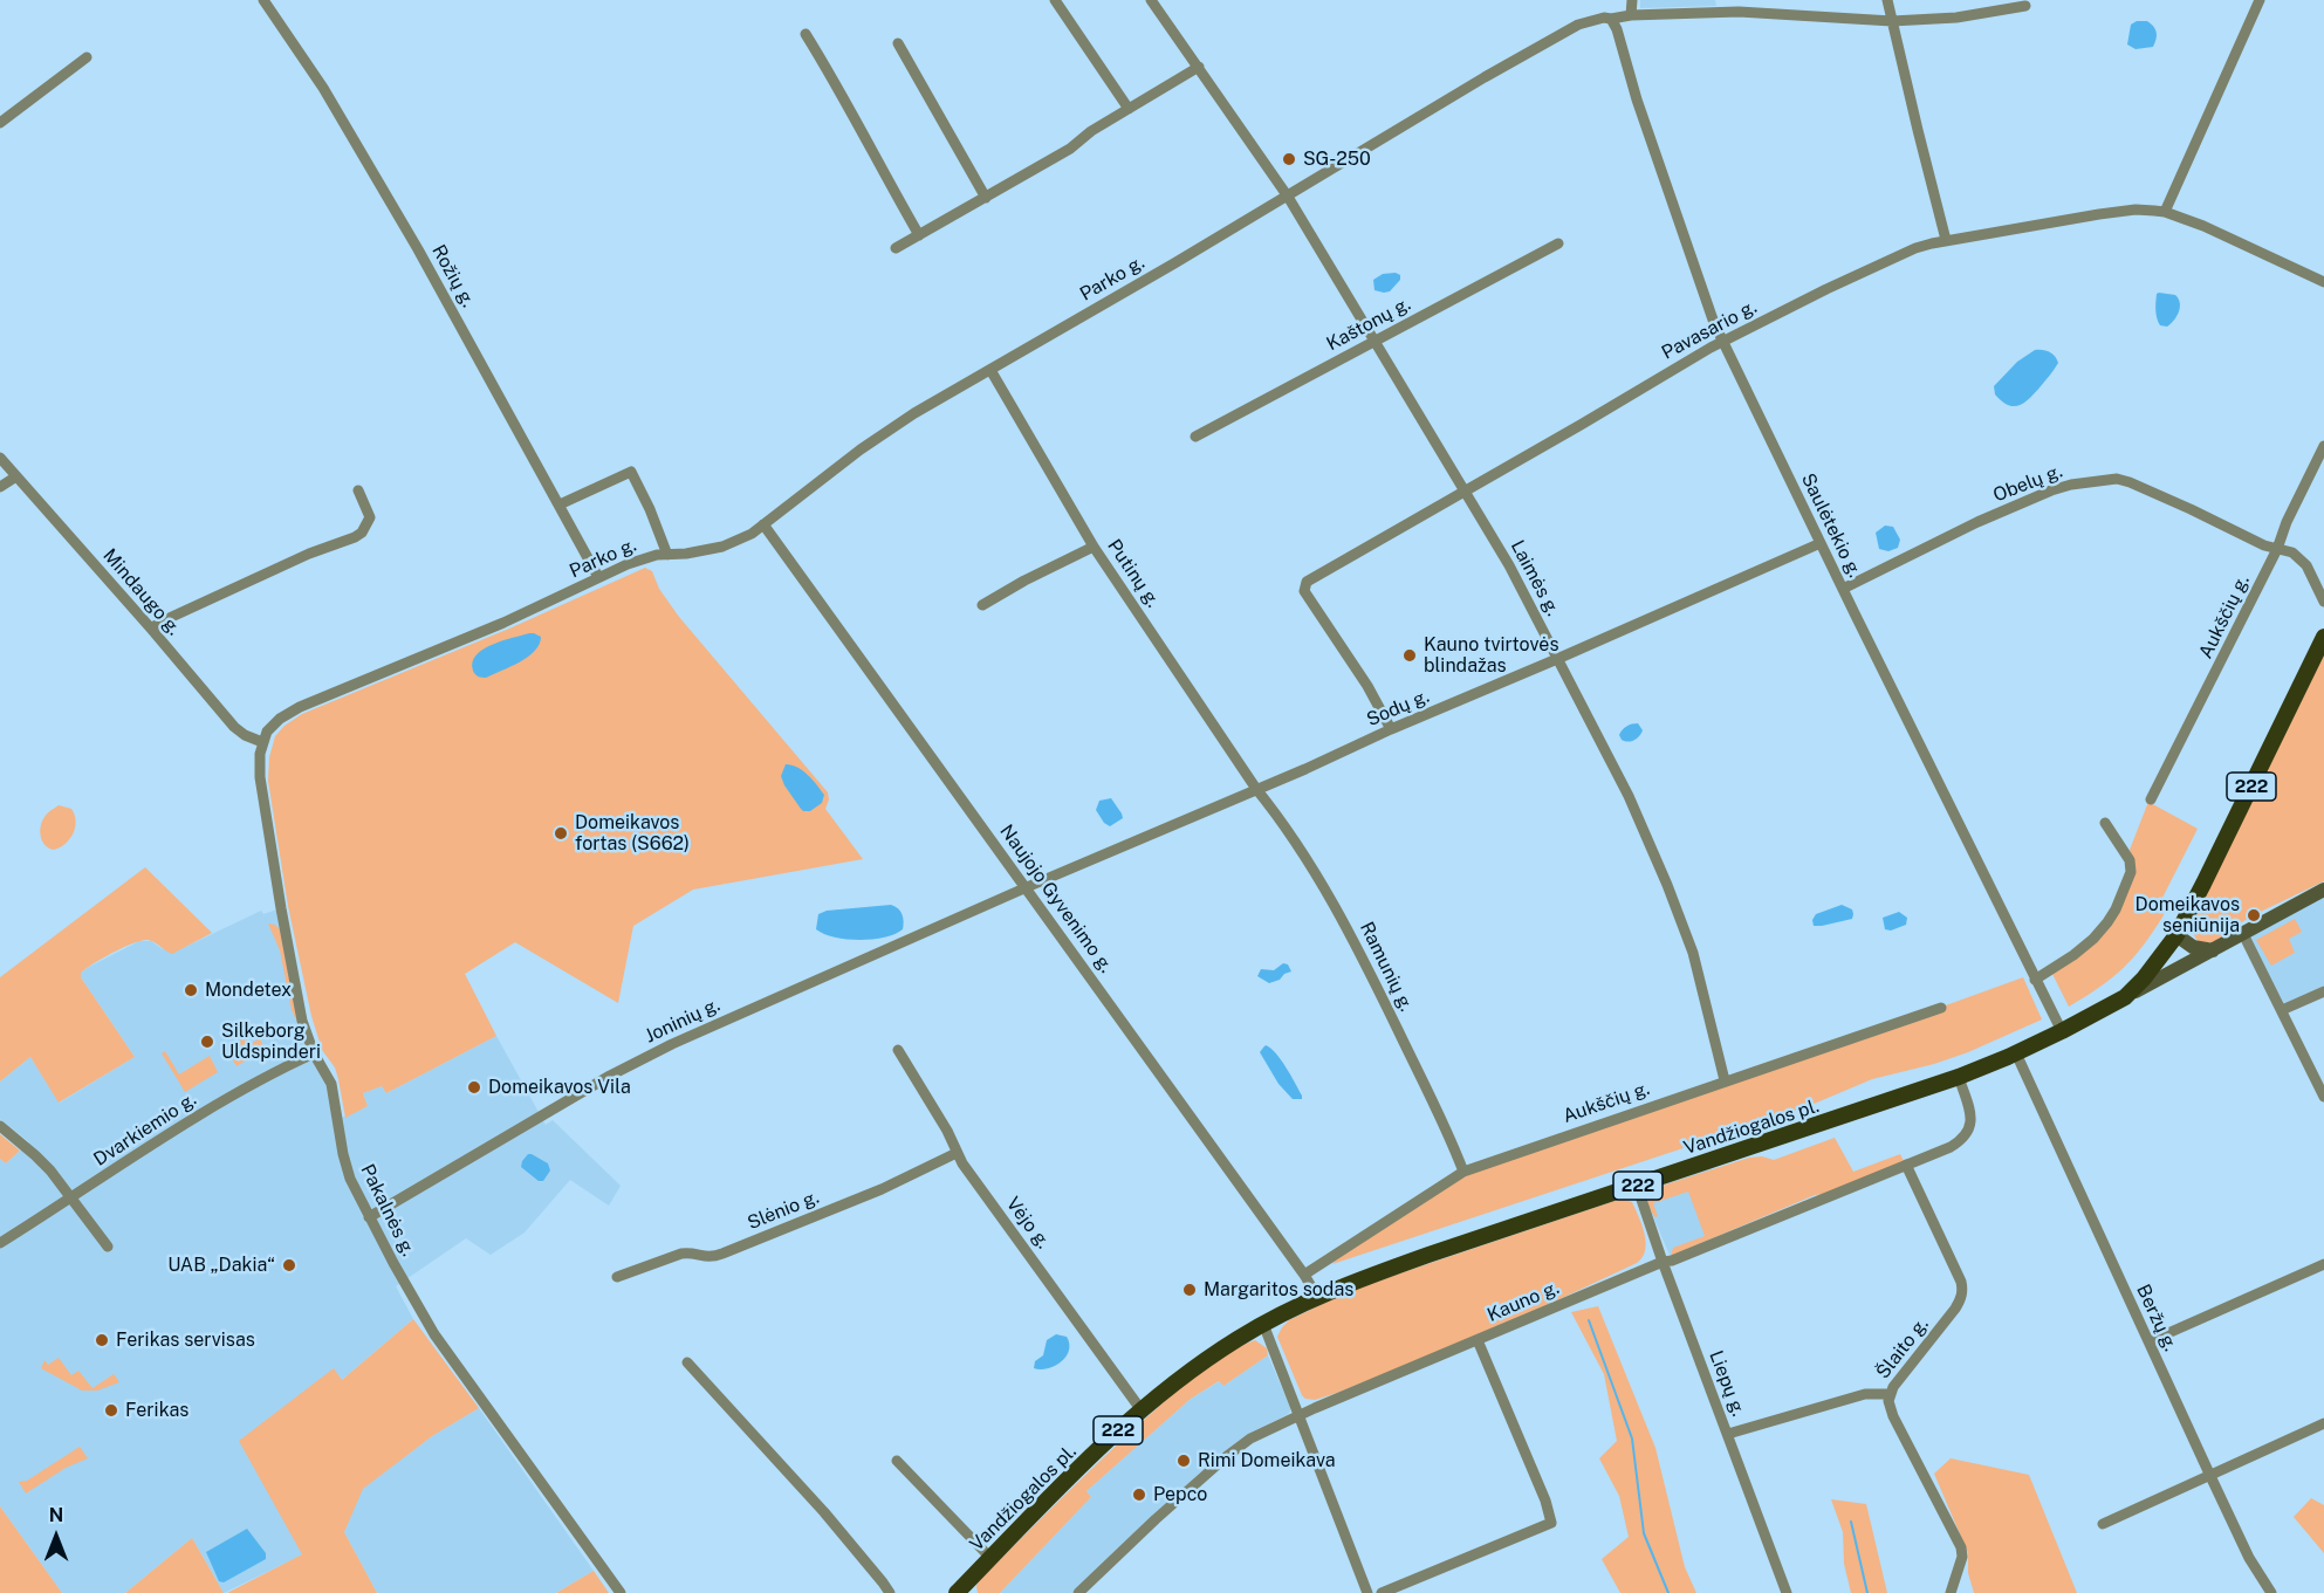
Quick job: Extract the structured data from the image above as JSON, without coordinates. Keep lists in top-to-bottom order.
{
  "streets": {
    "main road": ["222", "Vandžiogalos pl."],
    "street": [
      "Rožių g.",
      "Parko g.",
      "Kaštonų g.",
      "Pavasario g.",
      "Obelų g.",
      "Saulėtekio g.",
      "Putinų g.",
      "Laimės g.",
      "Mindaugo g.",
      "Aukščių g.",
      "Sodų g.",
      "Naujojo Gyvenimo g.",
      "Ramunių g.",
      "Joninių g.",
      "Dvarkiemio g.",
      "Pakalnės g.",
      "Slėnio g.",
      "Vėjo g.",
      "Kauno g.",
      "Beržų g.",
      "Šlaito g.",
      "Liepų g."
    ]
  },
  "crossings": [
    ["Rožių g.", "Parko g."],
    ["Parko g.", "Saulėtekio g."],
    ["Parko g.", "Putinų g."],
    ["Parko g.", "Laimės g."],
    ["Parko g.", "Mindaugo g."],
    ["Parko g.", "Naujojo Gyvenimo g."],
    ["Parko g.", "Pakalnės g."],
    ["Kaštonų g.", "Laimės g."],
    ["Pavasario g.", "Saulėtekio g."],
    ["Pavasario g.", "Laimės g."],
    ["Pavasario g.", "Sodų g."],
    ["Obelų g.", "Saulėtekio g."],
    ["Obelų g.", "Aukščių g."],
    ["Saulėtekio g.", "Sodų g."],
    ["Saulėtekio g.", "Vandžiogalos pl."],
    ["Putinų g.", "Sodų g."],
    ["Putinų g.", "Ramunių g."],
    ["Laimės g.", "Aukščių g."],
    ["Laimės g.", "Sodų g."],
    ["Mindaugo g.", "Pakalnės g."],
    ["Aukščių g.", "Naujojo Gyvenimo g."],
    ["Aukščių g.", "Ramunių g."],
    ["Sodų g.", "Naujojo Gyvenimo g."],
    ["Sodų g.", "Ramunių g."],
    ["Sodų g.", "Joninių g."],
    ["Naujojo Gyvenimo g.", "Joninių g."],
    ["Naujojo Gyvenimo g.", "Vandžiogalos pl."],
    ["Joninių g.", "Pakalnės g."],
    ["Vandžiogalos pl.", "Vėjo g."],
    ["Vandžiogalos pl.", "Kauno g."],
    ["Vandžiogalos pl.", "Beržų g."],
    ["Vandžiogalos pl.", "Liepų g."],
    ["Dvarkiemio g.", "Pakalnės g."],
    ["Slėnio g.", "Vėjo g."],
    ["Kauno g.", "Šlaito g."],
    ["Kauno g.", "Liepų g."]
  ],
  "places": [
    "SG-250",
    "Kauno tvirtovės blindažas",
    "Domeikavos fortas (S662)",
    "Domeikavos seniūnija",
    "Mondetex",
    "Silkeborg Uldspinderi",
    "Domeikavos Vila",
    "UAB „Dakia“",
    "Margaritos sodas",
    "Ferikas servisas",
    "Ferikas",
    "Rimi Domeikava",
    "Pepco"
  ],
  "north": "top"
}
